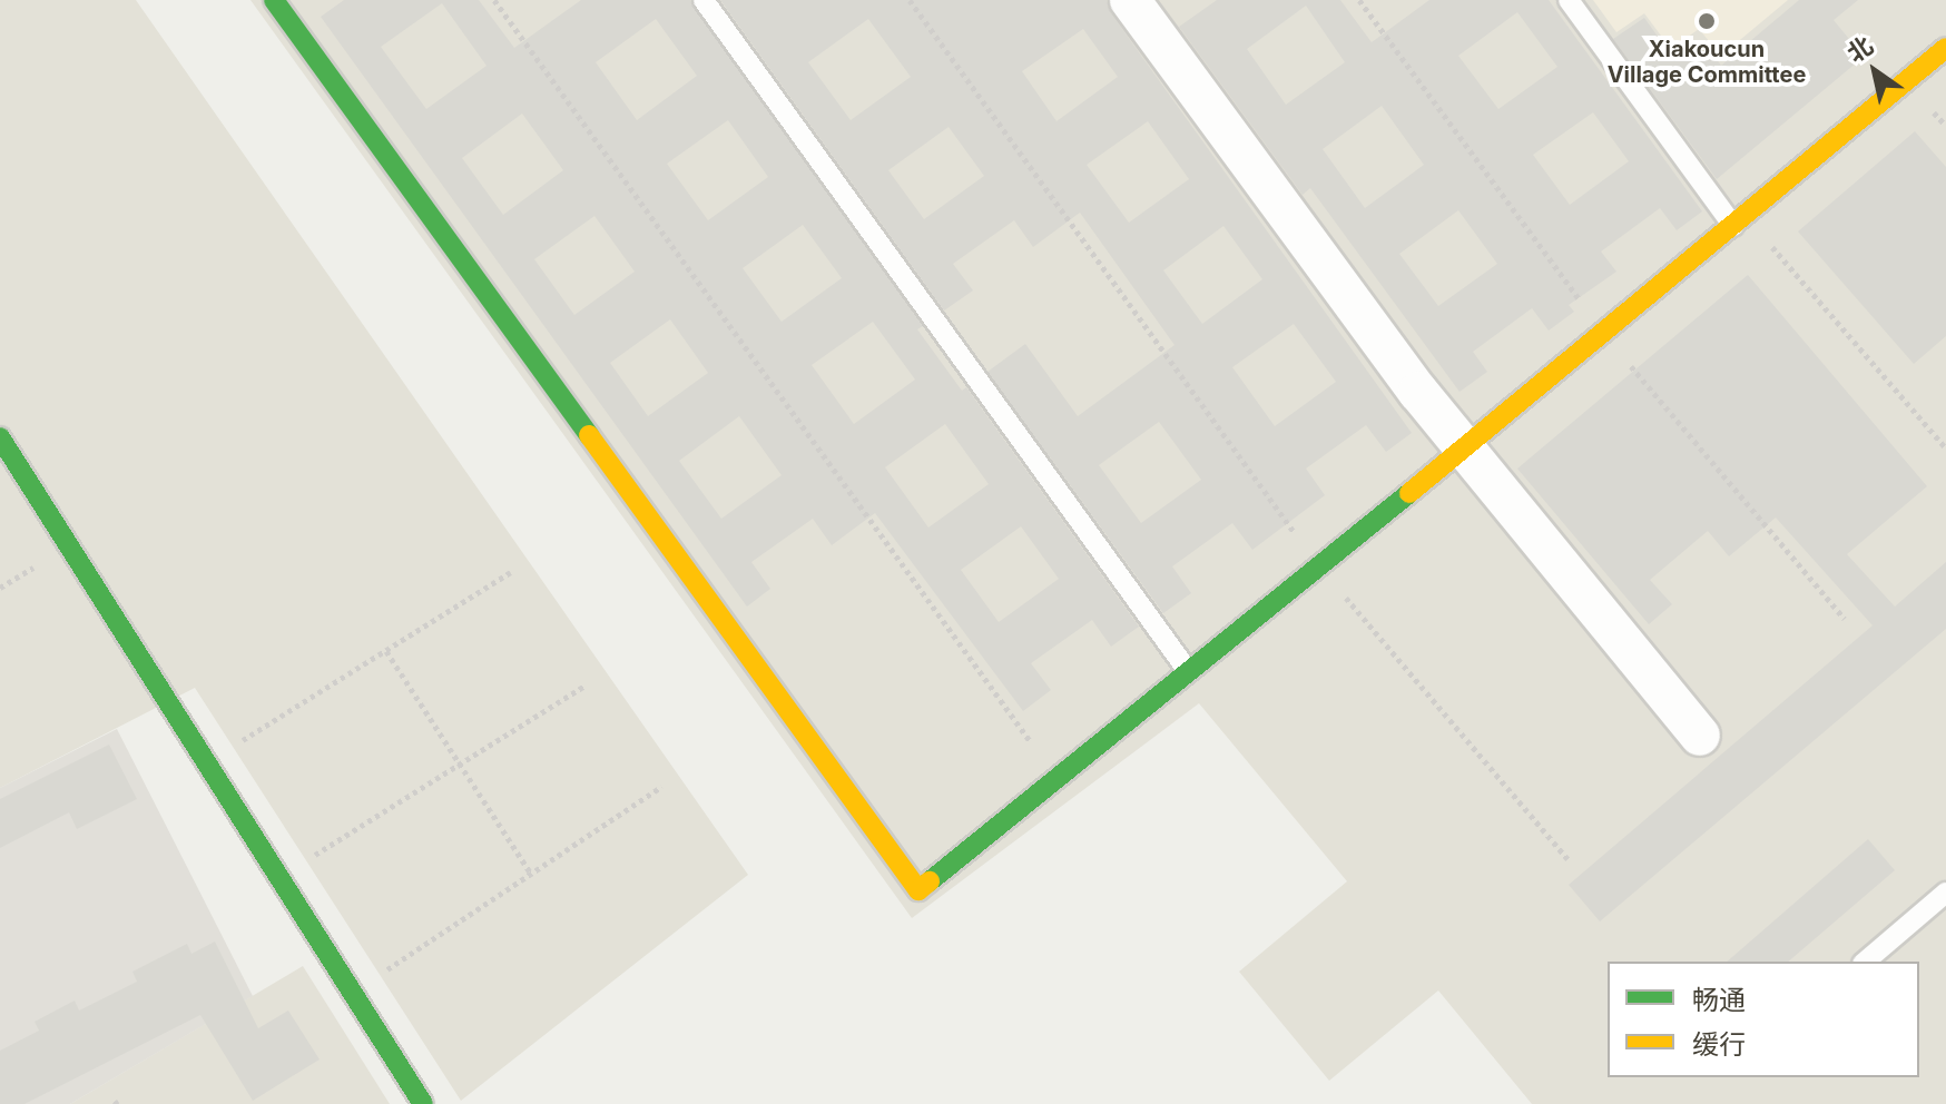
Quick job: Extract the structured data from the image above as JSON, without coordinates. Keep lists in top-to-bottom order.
{
  "places": ["Xiakoucun Village Committee"],
  "legend": ["畅通", "缓行"],
  "north": "top left"
}
